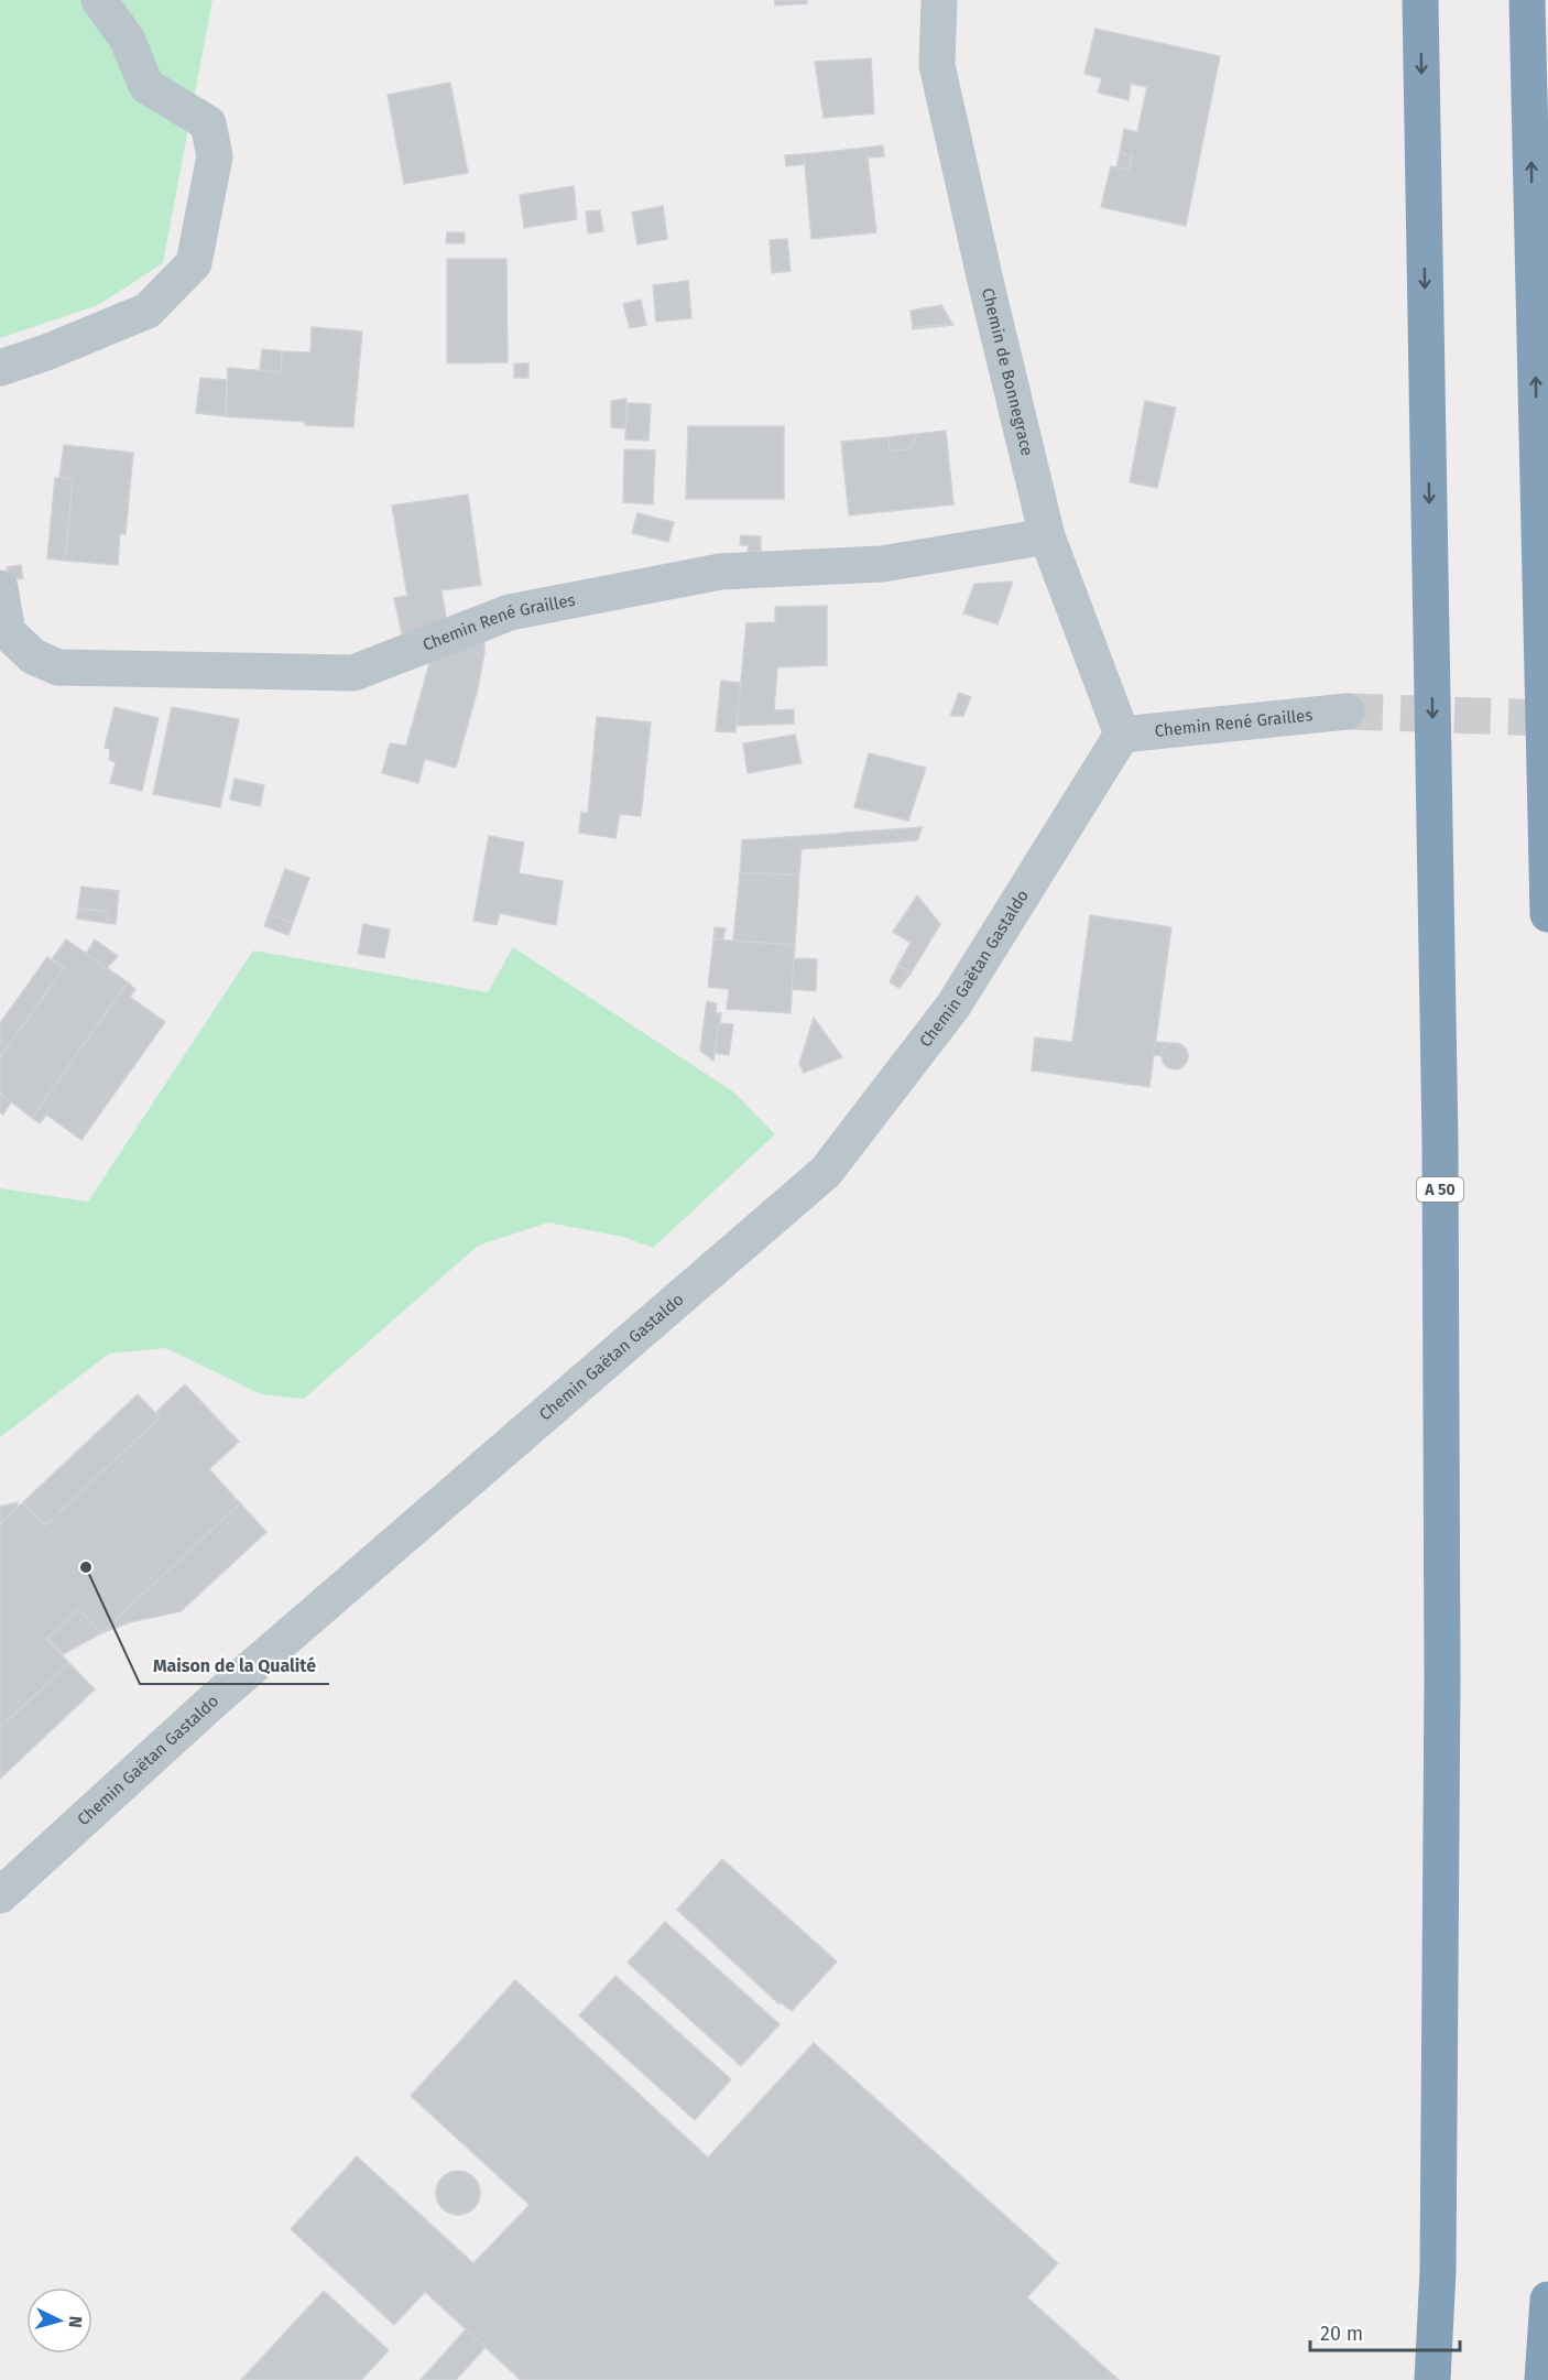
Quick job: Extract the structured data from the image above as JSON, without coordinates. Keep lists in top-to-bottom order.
{
  "streets": {
    "highway": ["A 50"],
    "street": ["Chemin de Bonnegrace", "Chemin René Grailles", "Chemin Gaëtan Gastaldo"]
  },
  "crossings": [
    ["Chemin de Bonnegrace", "Chemin René Grailles"],
    ["Chemin de Bonnegrace", "Chemin Gaëtan Gastaldo"],
    ["Chemin René Grailles", "Chemin Gaëtan Gastaldo"]
  ],
  "places": ["Maison de la Qualité"],
  "scale_bar": "20 m",
  "north": "right"
}
